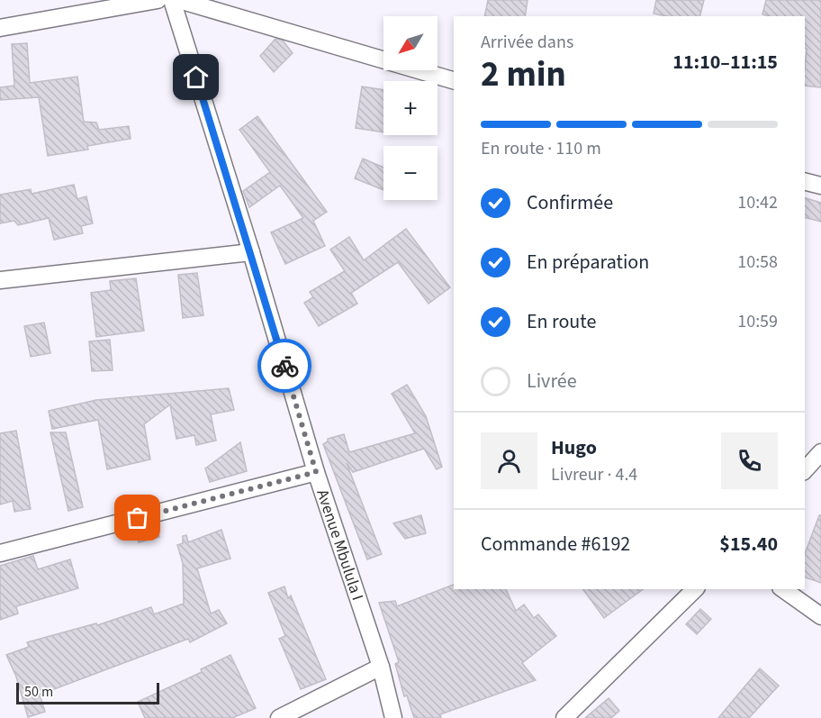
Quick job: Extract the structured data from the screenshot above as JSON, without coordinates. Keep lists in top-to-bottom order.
{
  "streets": {
    "street": ["Avenue Mbulula I"]
  },
  "scale_bar": "50 m",
  "north": "bottom left",
  "page": {
    "map_buttons": ["+", "−"],
    "heading": ["2 min", "Arrivée dans", "11:10–11:15"],
    "panel": [
      "Hugo",
      "Livreur · 4.4",
      "Commande #6192",
      "$15.40"
    ],
    "bar": "En route · 110 m",
    "list": [
      ["Confirmée", "10:42"],
      ["En préparation", "10:58"],
      ["En route", "10:59"],
      "Livrée"
    ],
    "scale": "50 m"
  }
}
